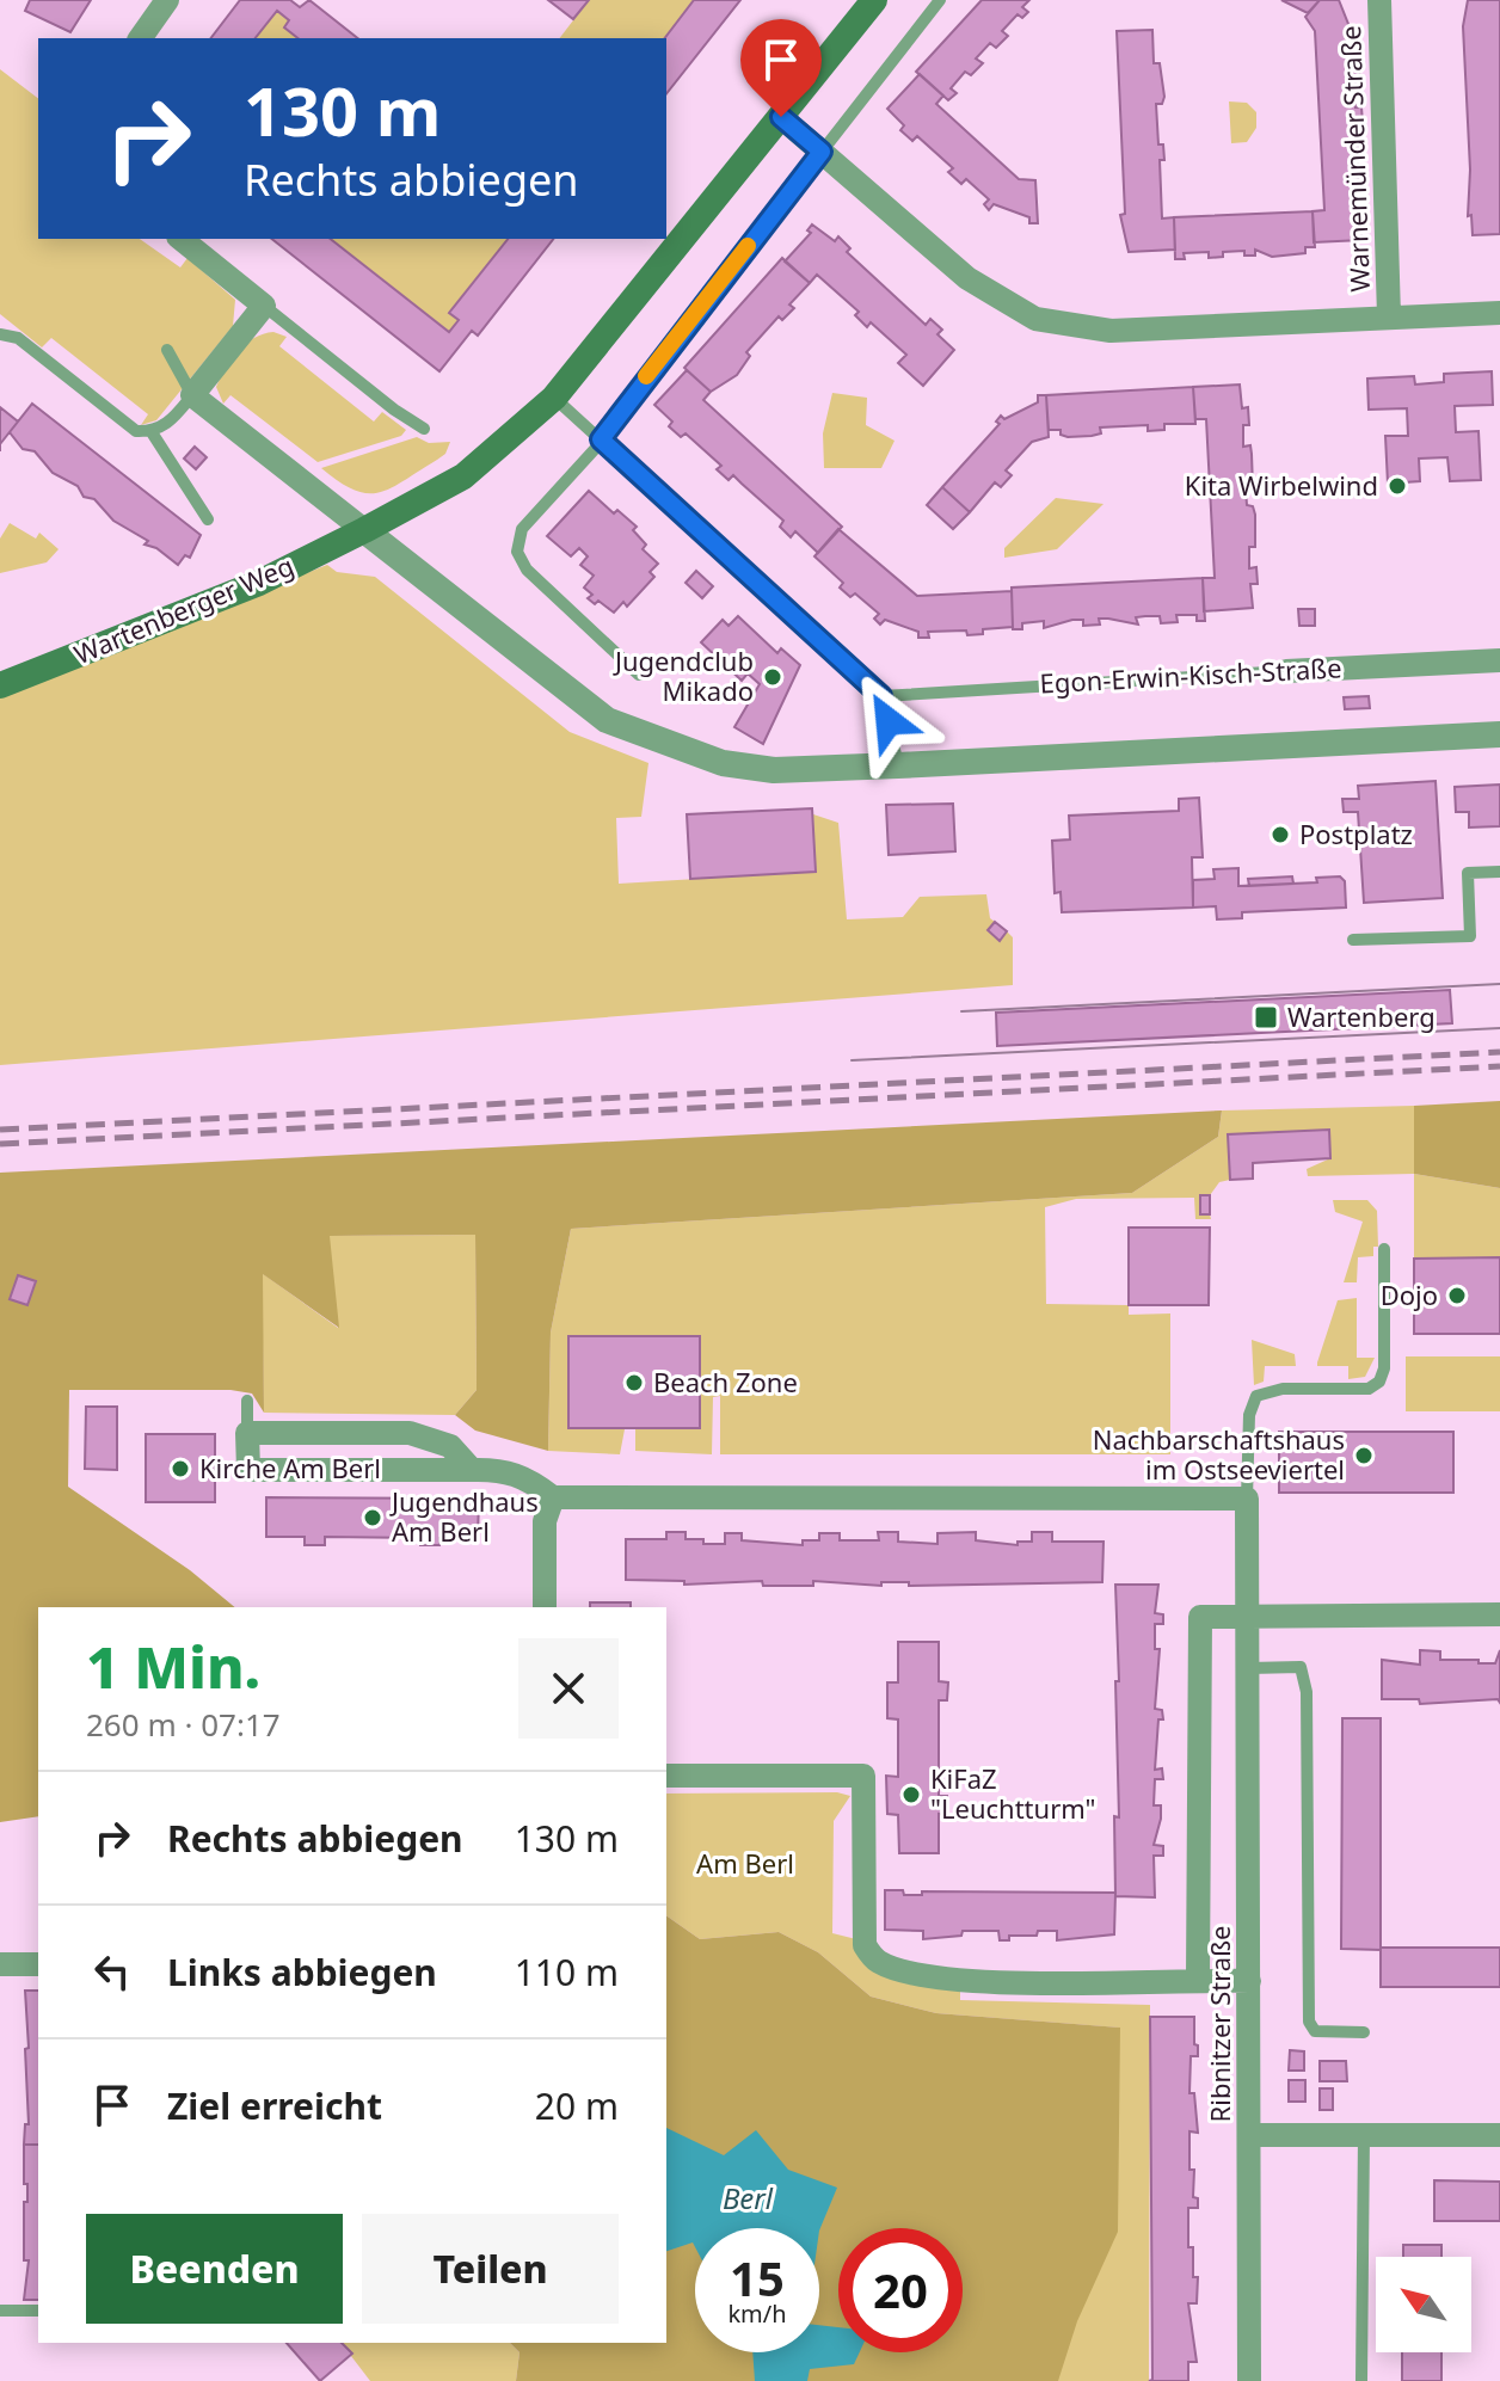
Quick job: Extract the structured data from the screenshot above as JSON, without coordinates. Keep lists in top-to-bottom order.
{
  "streets": {
    "main road": ["Wartenberger Weg"],
    "street": ["Warnemünder Straße", "Egon-Erwin-Kisch-Straße", "Ribnitzer Straße"]
  },
  "crossings": [
    ["Warnemünder Straße", "Wartenberger Weg"]
  ],
  "water": ["Berl"],
  "parks": ["Am Berl"],
  "places": {
    "other": [
      "Kita Wirbelwind",
      "Jugendclub Mikado",
      "Postplatz",
      "Dojo",
      "Beach Zone",
      "Nachbarschaftshaus im Ostseeviertel",
      "Kirche Am Berl",
      "Jugendhaus Am Berl",
      "KiFaZ \"Leuchtturm\""
    ],
    "transit": ["Wartenberg"]
  },
  "north": "top left",
  "page": {
    "turn": ["130 m", "Rechts abbiegen"],
    "heading": ["1 Min.", "260 m · 07:17"],
    "list": [
      {
        "name": "Rechts abbiegen",
        "value": "130 m"
      },
      {
        "name": "Links abbiegen",
        "value": "110 m"
      },
      {
        "name": "Ziel erreicht",
        "value": "20 m"
      }
    ],
    "buttons": ["Beenden", "Teilen"],
    "speed": "15 km/h",
    "limit": "20"
  }
}
